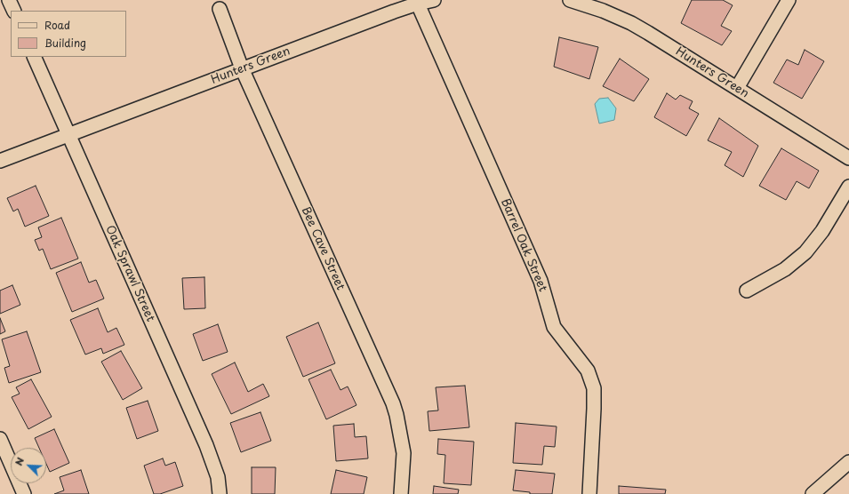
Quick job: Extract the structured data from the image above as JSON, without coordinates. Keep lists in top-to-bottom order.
{
  "streets": {
    "street": [
      "Hunters Green",
      "Barrel Oak Street",
      "Bee Cave Street",
      "Oak Sprawl Street"
    ]
  },
  "crossings": [
    ["Hunters Green", "Barrel Oak Street"],
    ["Hunters Green", "Bee Cave Street"],
    ["Hunters Green", "Oak Sprawl Street"]
  ],
  "legend": ["Road", "Building"],
  "north": "top left"
}
